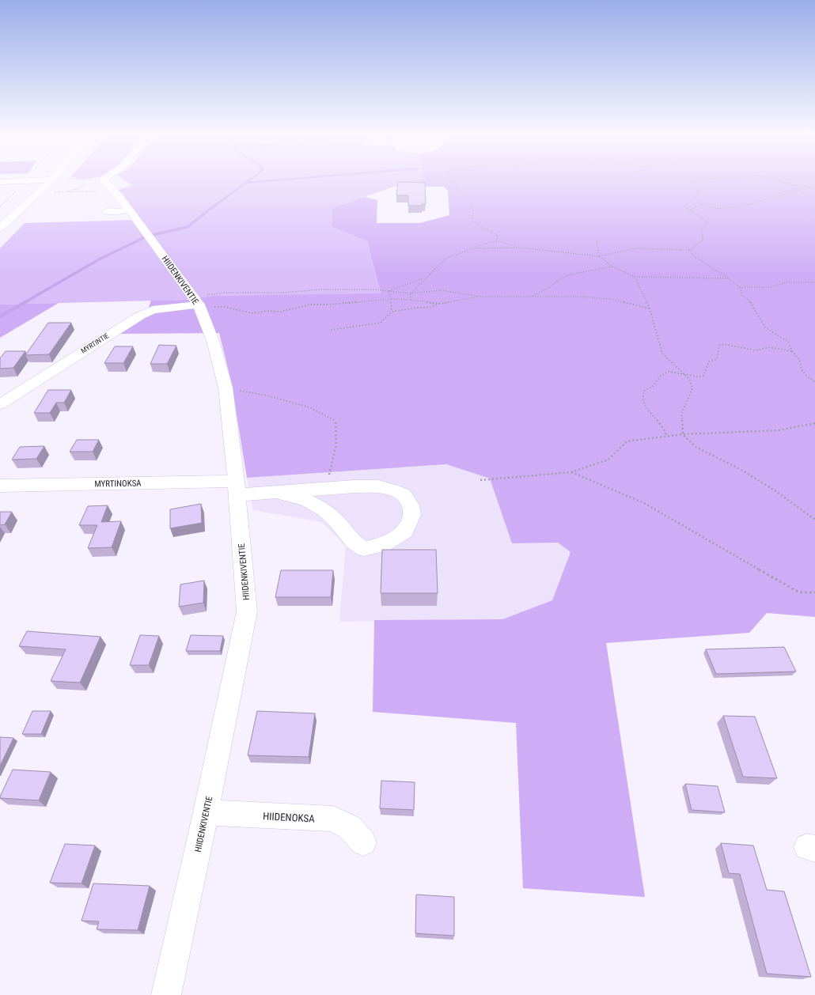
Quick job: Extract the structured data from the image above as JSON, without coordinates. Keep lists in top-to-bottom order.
{
  "streets": {
    "street": [
      "HIIDENKIVENTIE",
      "MYRTINTIE",
      "MYRTINOKSA",
      "HIIDENOKSA"
    ]
  },
  "crossings": [
    ["HIIDENKIVENTIE", "MYRTINTIE"],
    ["HIIDENKIVENTIE", "MYRTINOKSA"],
    ["HIIDENKIVENTIE", "HIIDENOKSA"]
  ]
}
